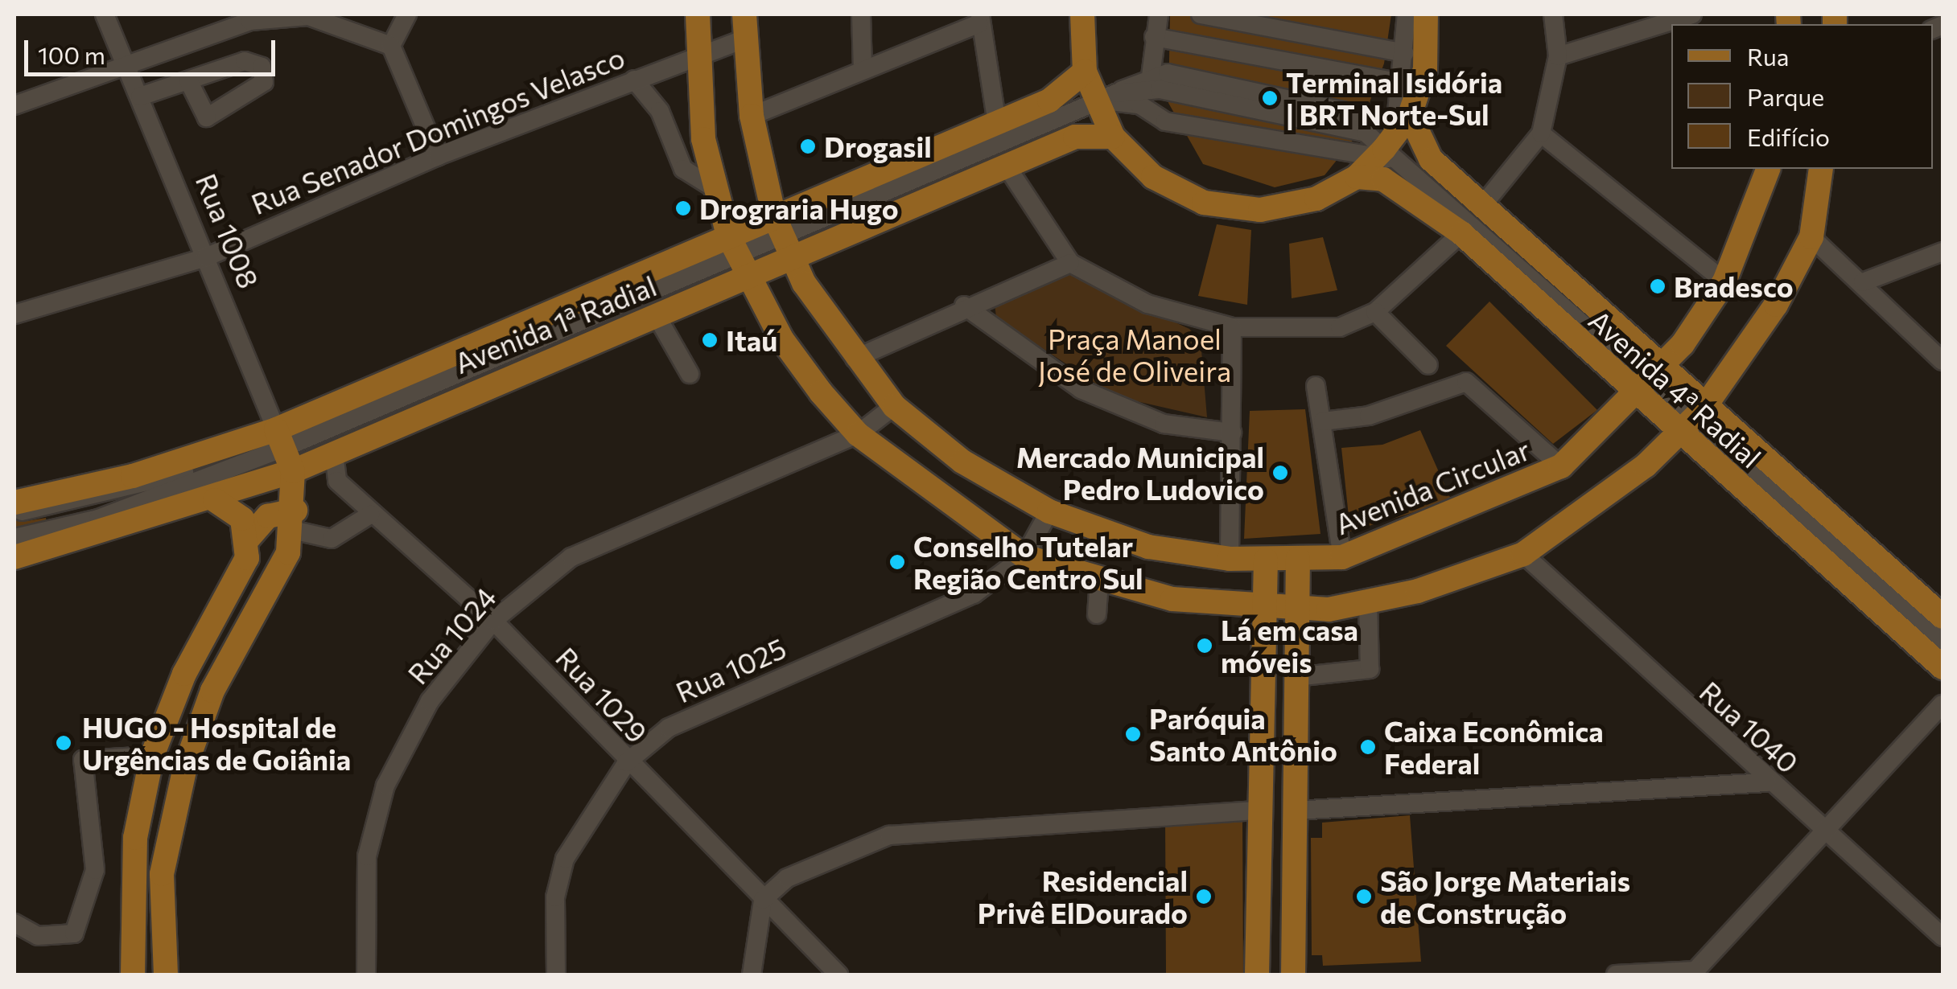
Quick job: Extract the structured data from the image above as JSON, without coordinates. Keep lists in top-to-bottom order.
{
  "streets": {
    "main road": [
      "Rua 1008",
      "Avenida 1ª Radial",
      "Avenida 4ª Radial",
      "Avenida Circular"
    ],
    "street": [
      "Rua Senador Domingos Velasco",
      "Rua 1024",
      "Rua 1025",
      "Rua 1029",
      "Rua 1040"
    ]
  },
  "crossings": [
    ["Rua Senador Domingos Velasco", "Rua 1008"],
    ["Rua Senador Domingos Velasco", "Avenida Circular"],
    ["Rua 1008", "Avenida 1ª Radial"],
    ["Avenida 1ª Radial", "Avenida Circular"],
    ["Avenida 1ª Radial", "Rua 1029"],
    ["Avenida 4ª Radial", "Avenida Circular"],
    ["Avenida Circular", "Rua 1024"],
    ["Avenida Circular", "Rua 1025"],
    ["Rua 1024", "Rua 1029"],
    ["Rua 1025", "Rua 1029"]
  ],
  "parks": ["Praça Manoel José de Oliveira"],
  "places": [
    "Terminal Isidória | BRT Norte-Sul",
    "Drogasil",
    "Drograria Hugo",
    "Bradesco",
    "Itaú",
    "Mercado Municipal Pedro Ludovico",
    "Conselho Tutelar Região Centro Sul",
    "Lá em casa móveis",
    "Paróquia Santo Antônio",
    "HUGO - Hospital de Urgências de Goiânia",
    "Caixa Econômica Federal",
    "Residencial Privê ElDourado",
    "São Jorge Materiais de Construção"
  ],
  "legend": ["Rua", "Parque", "Edifício"],
  "scale_bar": "100 m"
}
